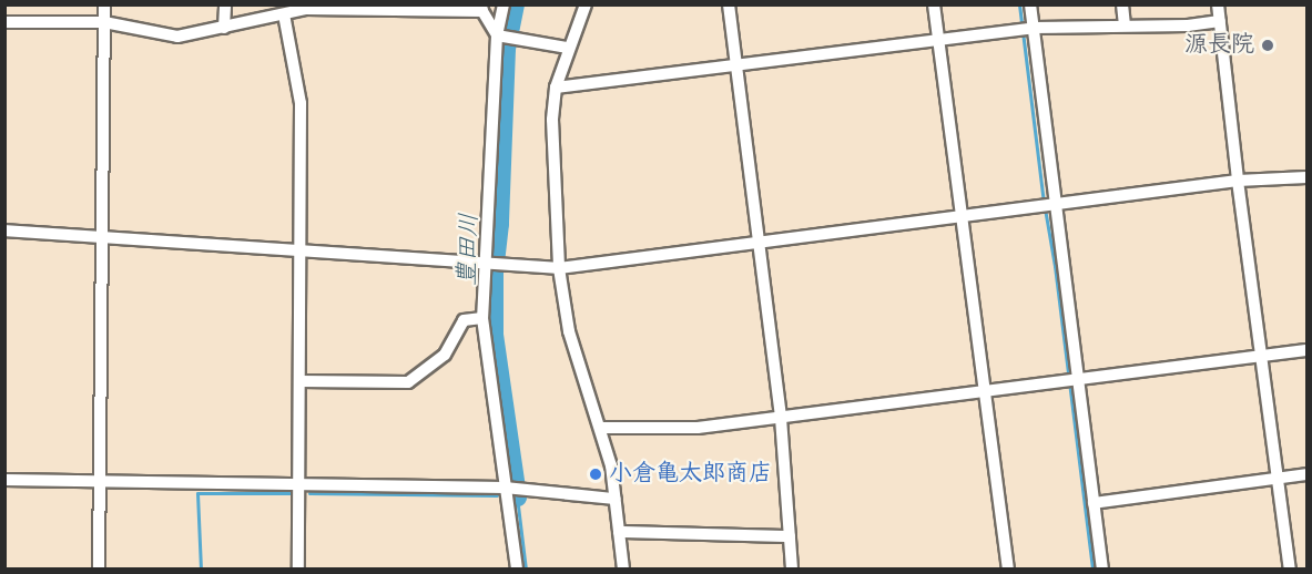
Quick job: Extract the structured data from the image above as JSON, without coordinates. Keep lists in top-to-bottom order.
{
  "water": ["豊田川"],
  "places": ["源長院", "小倉亀太郎商店"]
}
